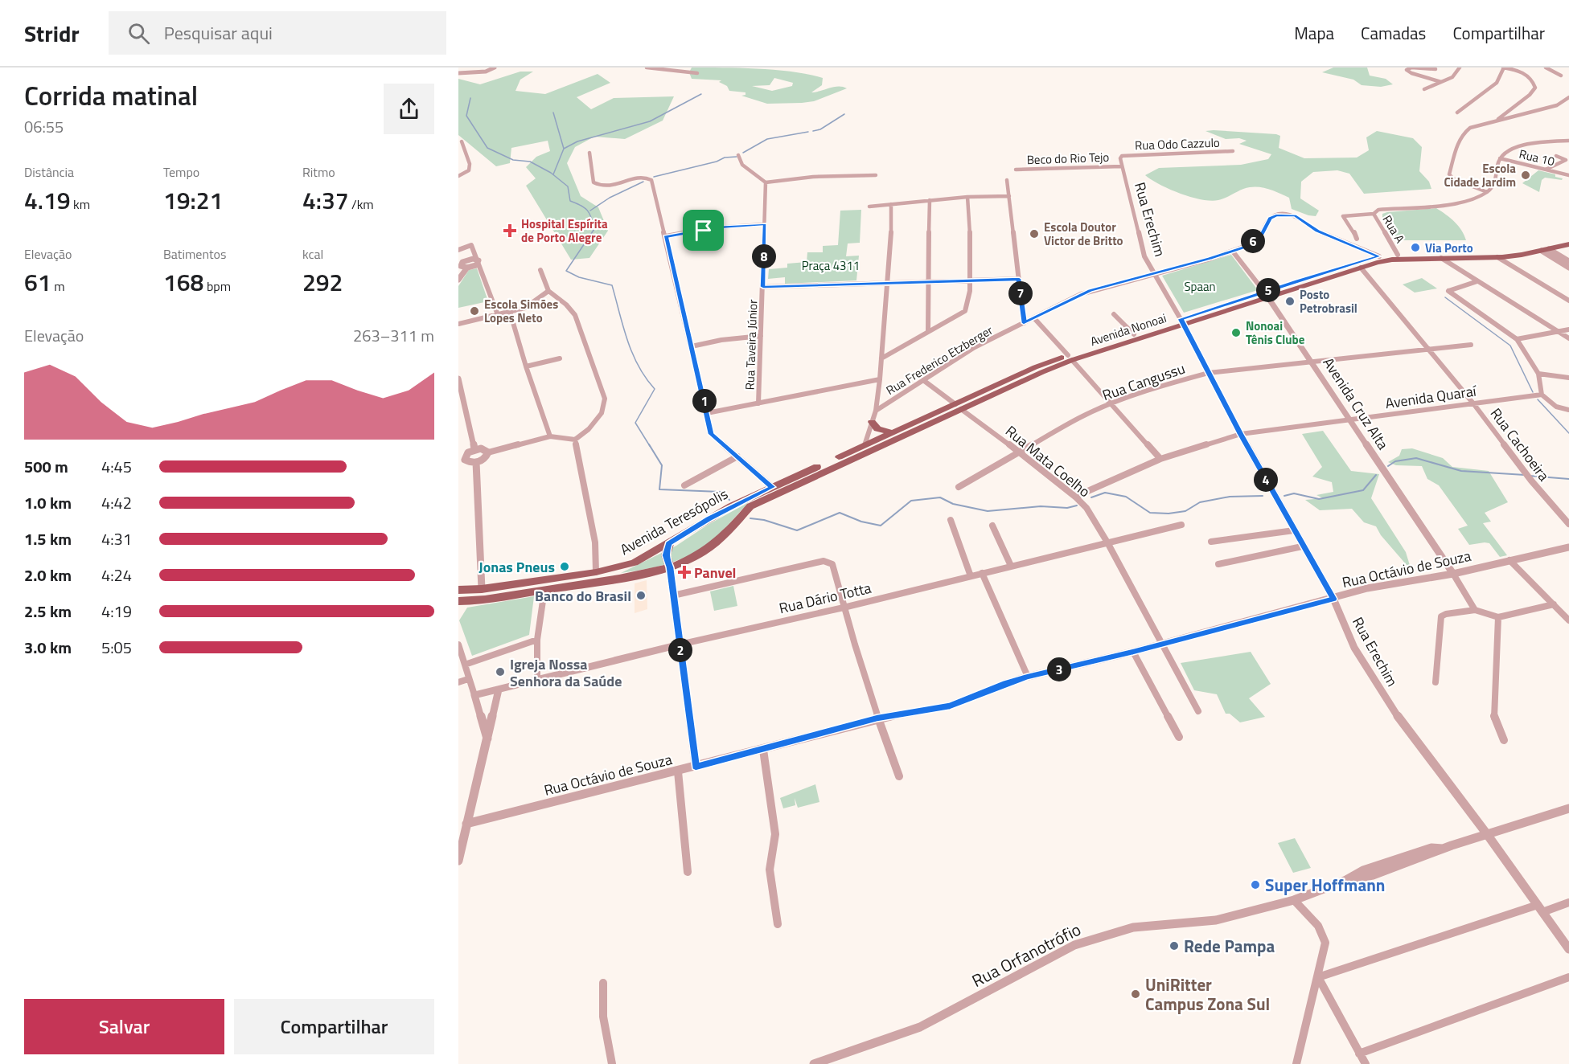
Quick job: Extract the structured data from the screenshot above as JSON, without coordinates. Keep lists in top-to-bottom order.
{
  "streets": {
    "main road": ["Avenida Nonoai", "Avenida Teresópolis"],
    "street": [
      "Rua Odo Cazzulo",
      "Rua 10",
      "Beco do Rio Tejo",
      "Rua Erechim",
      "Rua A",
      "Rua Taveira Júnior",
      "Rua Frederico Etzberger",
      "Rua Cangussu",
      "Avenida Quaraí",
      "Avenida Cruz Alta",
      "Rua Cachoeira",
      "Rua Mata Coelho",
      "Rua Octávio de Souza",
      "Rua Dário Totta",
      "Rua Orfanotrófio"
    ]
  },
  "crossings": [
    ["Rua Odo Cazzulo", "Rua Erechim"],
    ["Beco do Rio Tejo", "Rua Erechim"],
    ["Rua Erechim", "Avenida Nonoai"],
    ["Rua Erechim", "Rua Frederico Etzberger"],
    ["Rua Erechim", "Rua Cangussu"],
    ["Rua Erechim", "Avenida Quaraí"],
    ["Rua Erechim", "Rua Octávio de Souza"],
    ["Rua Erechim", "Rua Orfanotrófio"],
    ["Rua A", "Avenida Nonoai"],
    ["Avenida Nonoai", "Rua Frederico Etzberger"],
    ["Avenida Nonoai", "Avenida Cruz Alta"],
    ["Avenida Nonoai", "Rua Cachoeira"],
    ["Avenida Nonoai", "Rua Mata Coelho"],
    ["Avenida Nonoai", "Avenida Teresópolis"],
    ["Rua Frederico Etzberger", "Avenida Cruz Alta"],
    ["Rua Frederico Etzberger", "Rua Mata Coelho"],
    ["Rua Cangussu", "Avenida Cruz Alta"],
    ["Rua Cangussu", "Rua Cachoeira"],
    ["Rua Cangussu", "Rua Mata Coelho"],
    ["Avenida Quaraí", "Avenida Cruz Alta"],
    ["Avenida Quaraí", "Rua Cachoeira"],
    ["Avenida Quaraí", "Rua Mata Coelho"],
    ["Avenida Cruz Alta", "Rua Octávio de Souza"],
    ["Rua Mata Coelho", "Rua Octávio de Souza"],
    ["Rua Mata Coelho", "Rua Dário Totta"]
  ],
  "parks": ["Praça 4311", "Spaan"],
  "places": {
    "other": [
      "Escola Cidade Jardim",
      "Escola Doutor Victor de Britto",
      "Via Porto",
      "Posto Petrobrasil",
      "Escola Simões Lopes Neto",
      "Nonoai Tênis Clube",
      "Jonas Pneus",
      "Banco do Brasil",
      "Igreja Nossa Senhora da Saúde",
      "Super Hoffmann",
      "Rede Pampa",
      "UniRitter Campus Zona Sul"
    ],
    "health": ["Hospital Espírita de Porto Alegre", "Panvel"]
  },
  "page": {
    "header": "Stridr",
    "search": "Pesquisar aqui",
    "nav": ["Mapa", "Camadas", "Compartilhar"],
    "heading": ["Corrida matinal", "06:55"],
    "stats": [
      ["Distância", "4.19 km"],
      ["Tempo", "19:21"],
      ["Ritmo", "4:37 /km"],
      ["Elevação", "61 m"],
      ["Batimentos", "168 bpm"],
      ["kcal", "292"]
    ],
    "pins": [
      "6",
      "8",
      "5",
      "7",
      "1",
      "4",
      "2",
      "3"
    ],
    "chart": ["Elevação", "263–311 m"],
    "list": [
      {
        "name": "500 m",
        "note": "4:45"
      },
      {
        "name": "1.0 km",
        "note": "4:42"
      },
      {
        "name": "1.5 km",
        "note": "4:31"
      },
      {
        "name": "2.0 km",
        "note": "4:24"
      },
      {
        "name": "2.5 km",
        "note": "4:19"
      },
      {
        "name": "3.0 km",
        "note": "5:05"
      }
    ],
    "buttons": ["Salvar", "Compartilhar"]
  }
}
